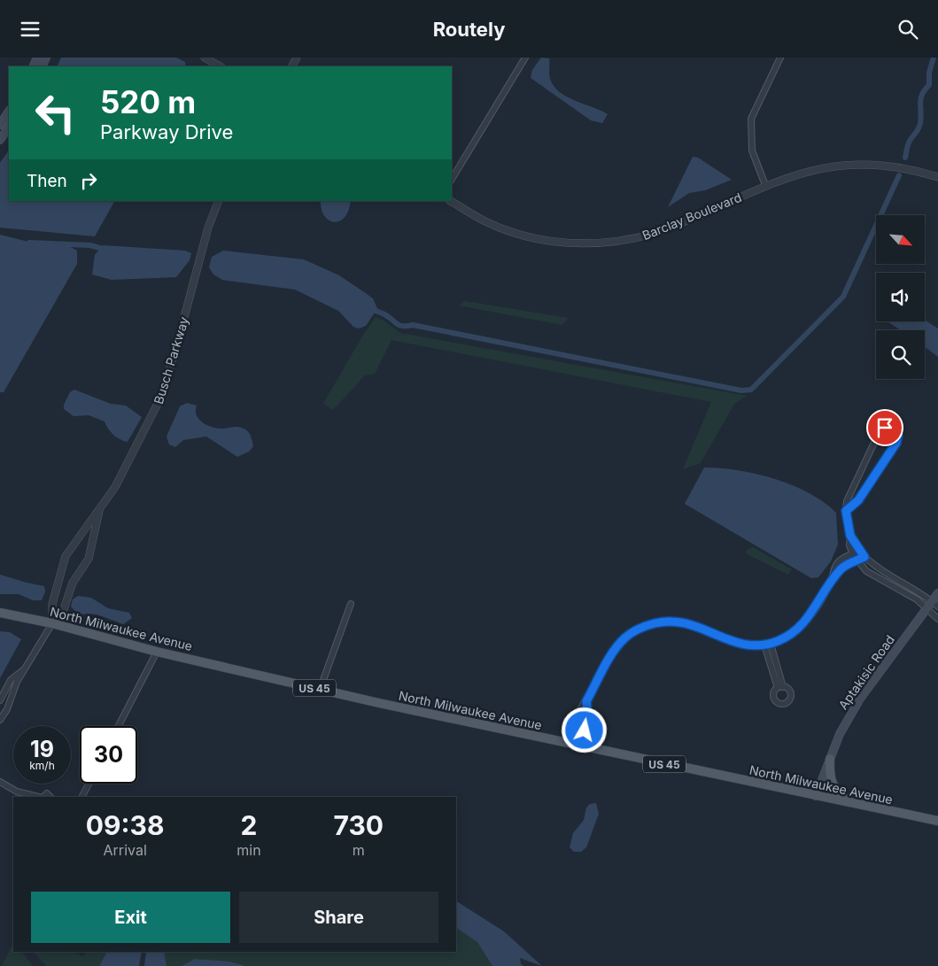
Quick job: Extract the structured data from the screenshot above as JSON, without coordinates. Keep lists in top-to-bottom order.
{
  "streets": {
    "main road": ["North Milwaukee Avenue", "Aptakisic Road", "US 45"],
    "street": ["Barclay Boulevard", "Busch Parkway"]
  },
  "crossings": [
    ["Busch Parkway", "North Milwaukee Avenue"],
    ["North Milwaukee Avenue", "Aptakisic Road"]
  ],
  "north": "bottom right",
  "page": {
    "header": "Routely",
    "turn": ["520 m", "Parkway Drive"],
    "then": "Then",
    "speed": "19 km/h",
    "limit": "30",
    "eta": [
      "09:38",
      "Arrival",
      "2",
      "min",
      "730",
      "m"
    ],
    "buttons": ["Exit", "Share"]
  }
}
